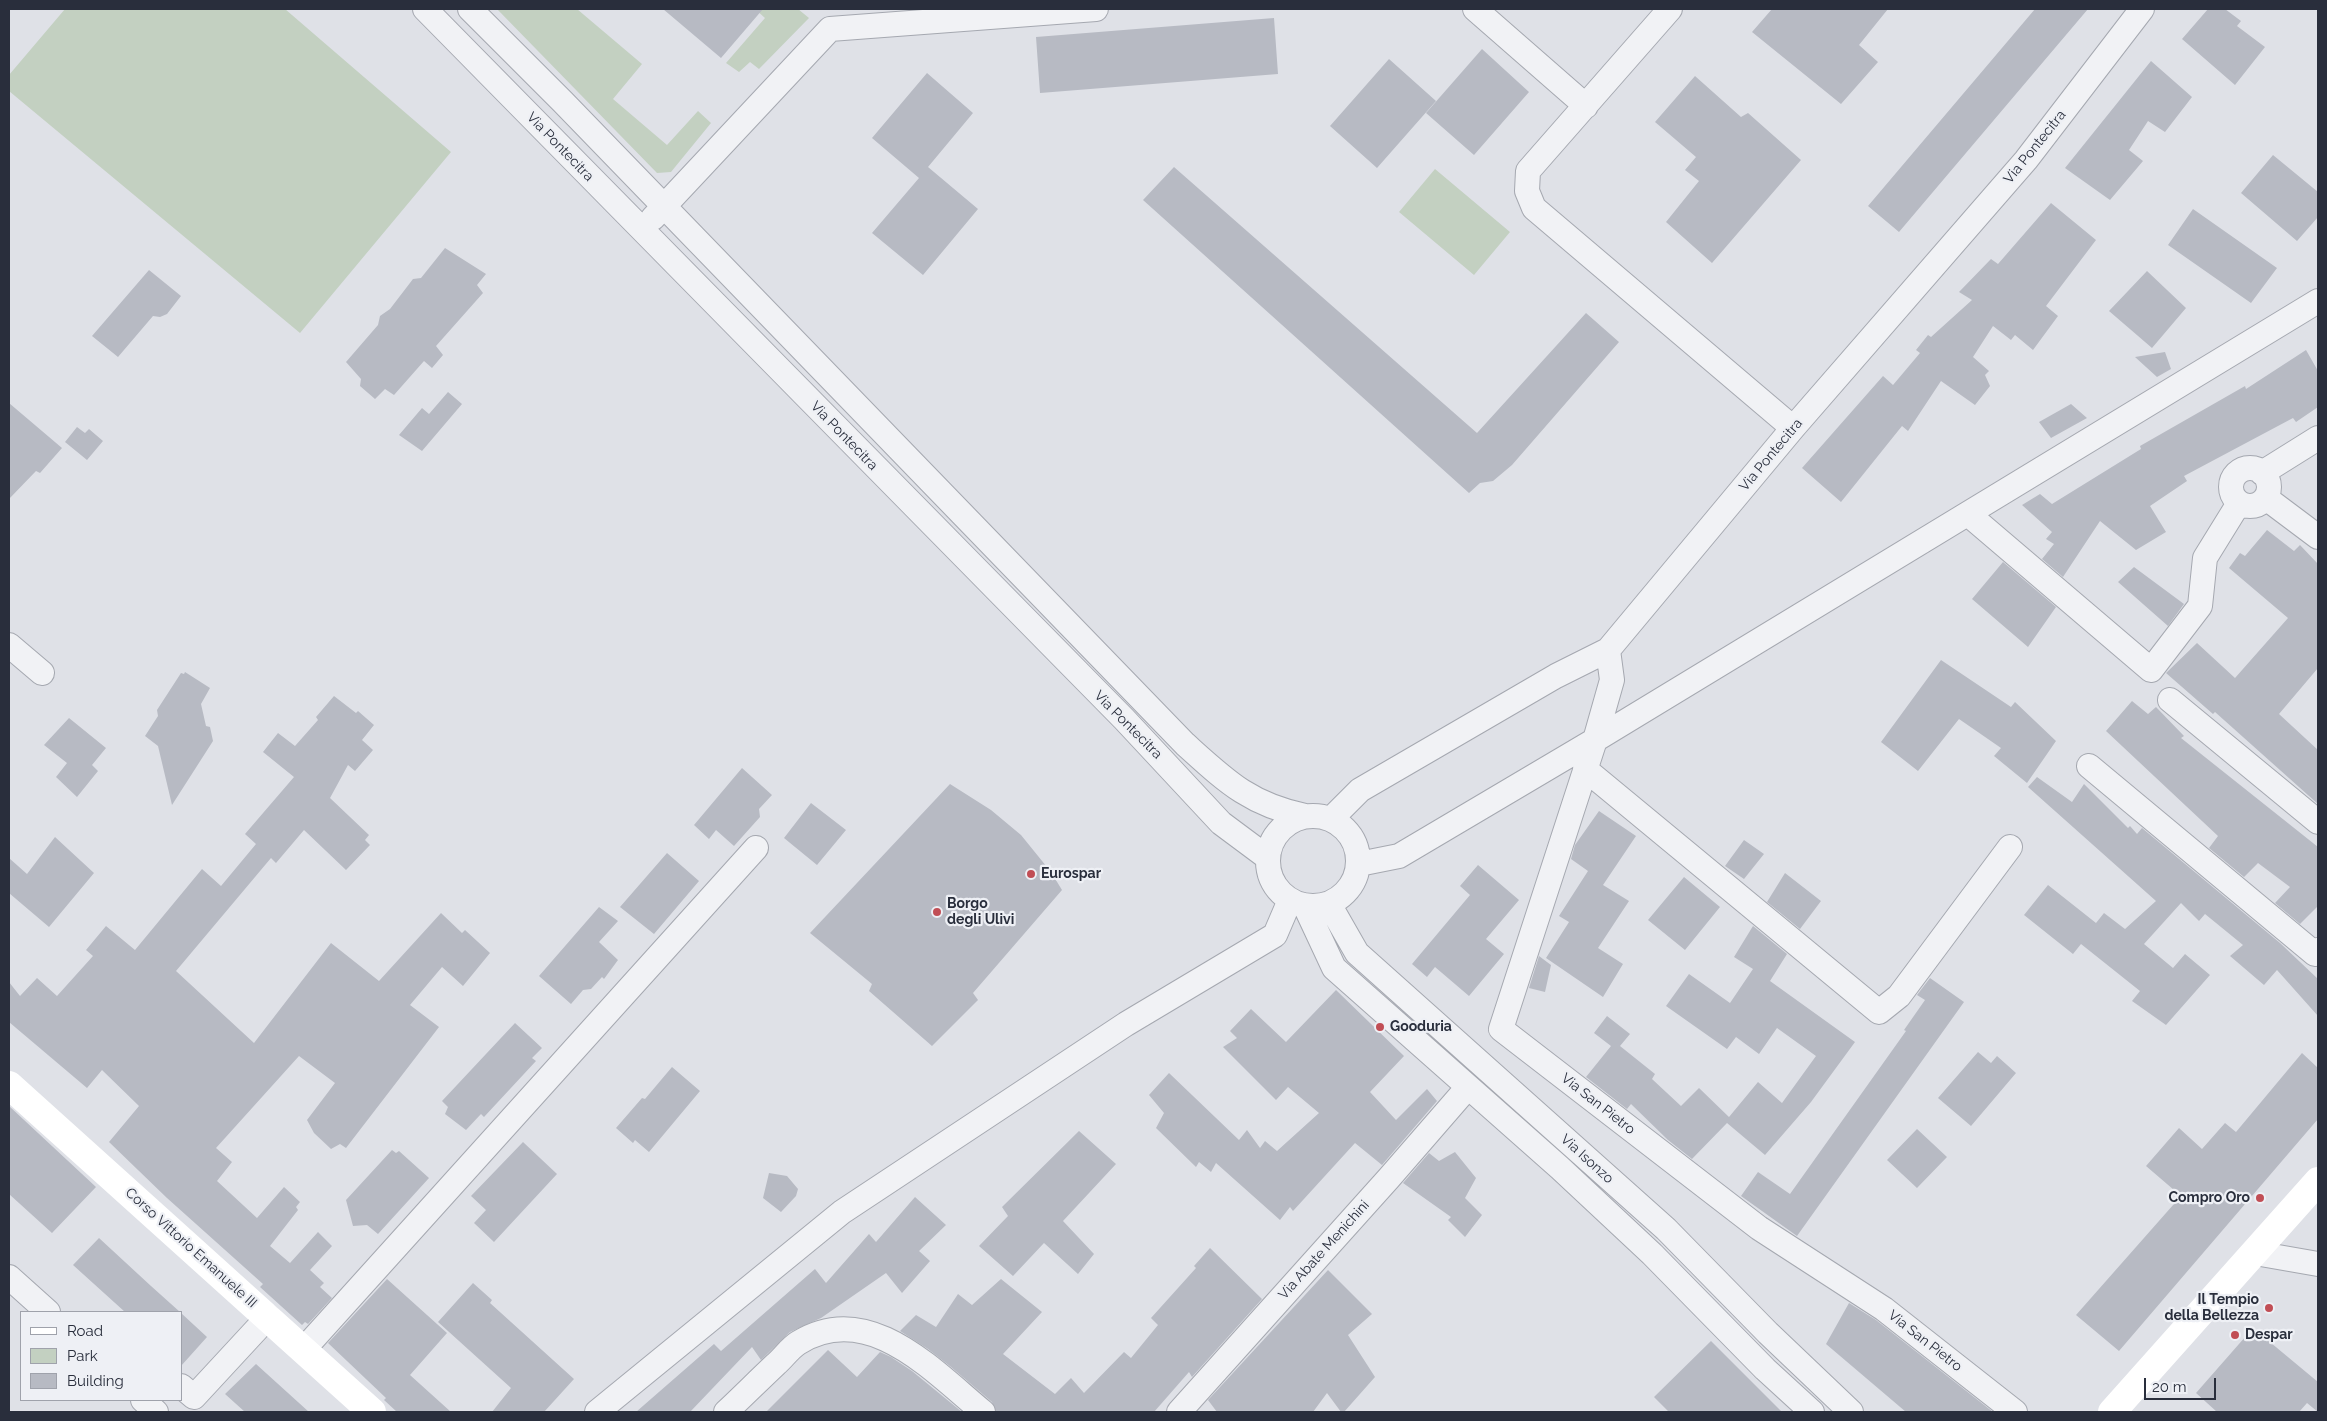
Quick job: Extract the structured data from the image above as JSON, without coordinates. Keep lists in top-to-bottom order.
{
  "streets": {
    "street": [
      "Via Pontecitra",
      "Via San Pietro",
      "Via Isonzo",
      "Corso Vittorio Emanuele III",
      "Via Abate Menichini"
    ]
  },
  "crossings": [
    ["Via Pontecitra", "Via San Pietro"],
    ["Via Pontecitra", "Via Isonzo"],
    ["Via Isonzo", "Via Abate Menichini"]
  ],
  "places": [
    "Eurospar",
    "Borgo degli Ulivi",
    "Gooduria",
    "Compro Oro",
    "Il Tempio della Bellezza",
    "Despar"
  ],
  "legend": ["Road", "Park", "Building"],
  "scale_bar": "20 m"
}
